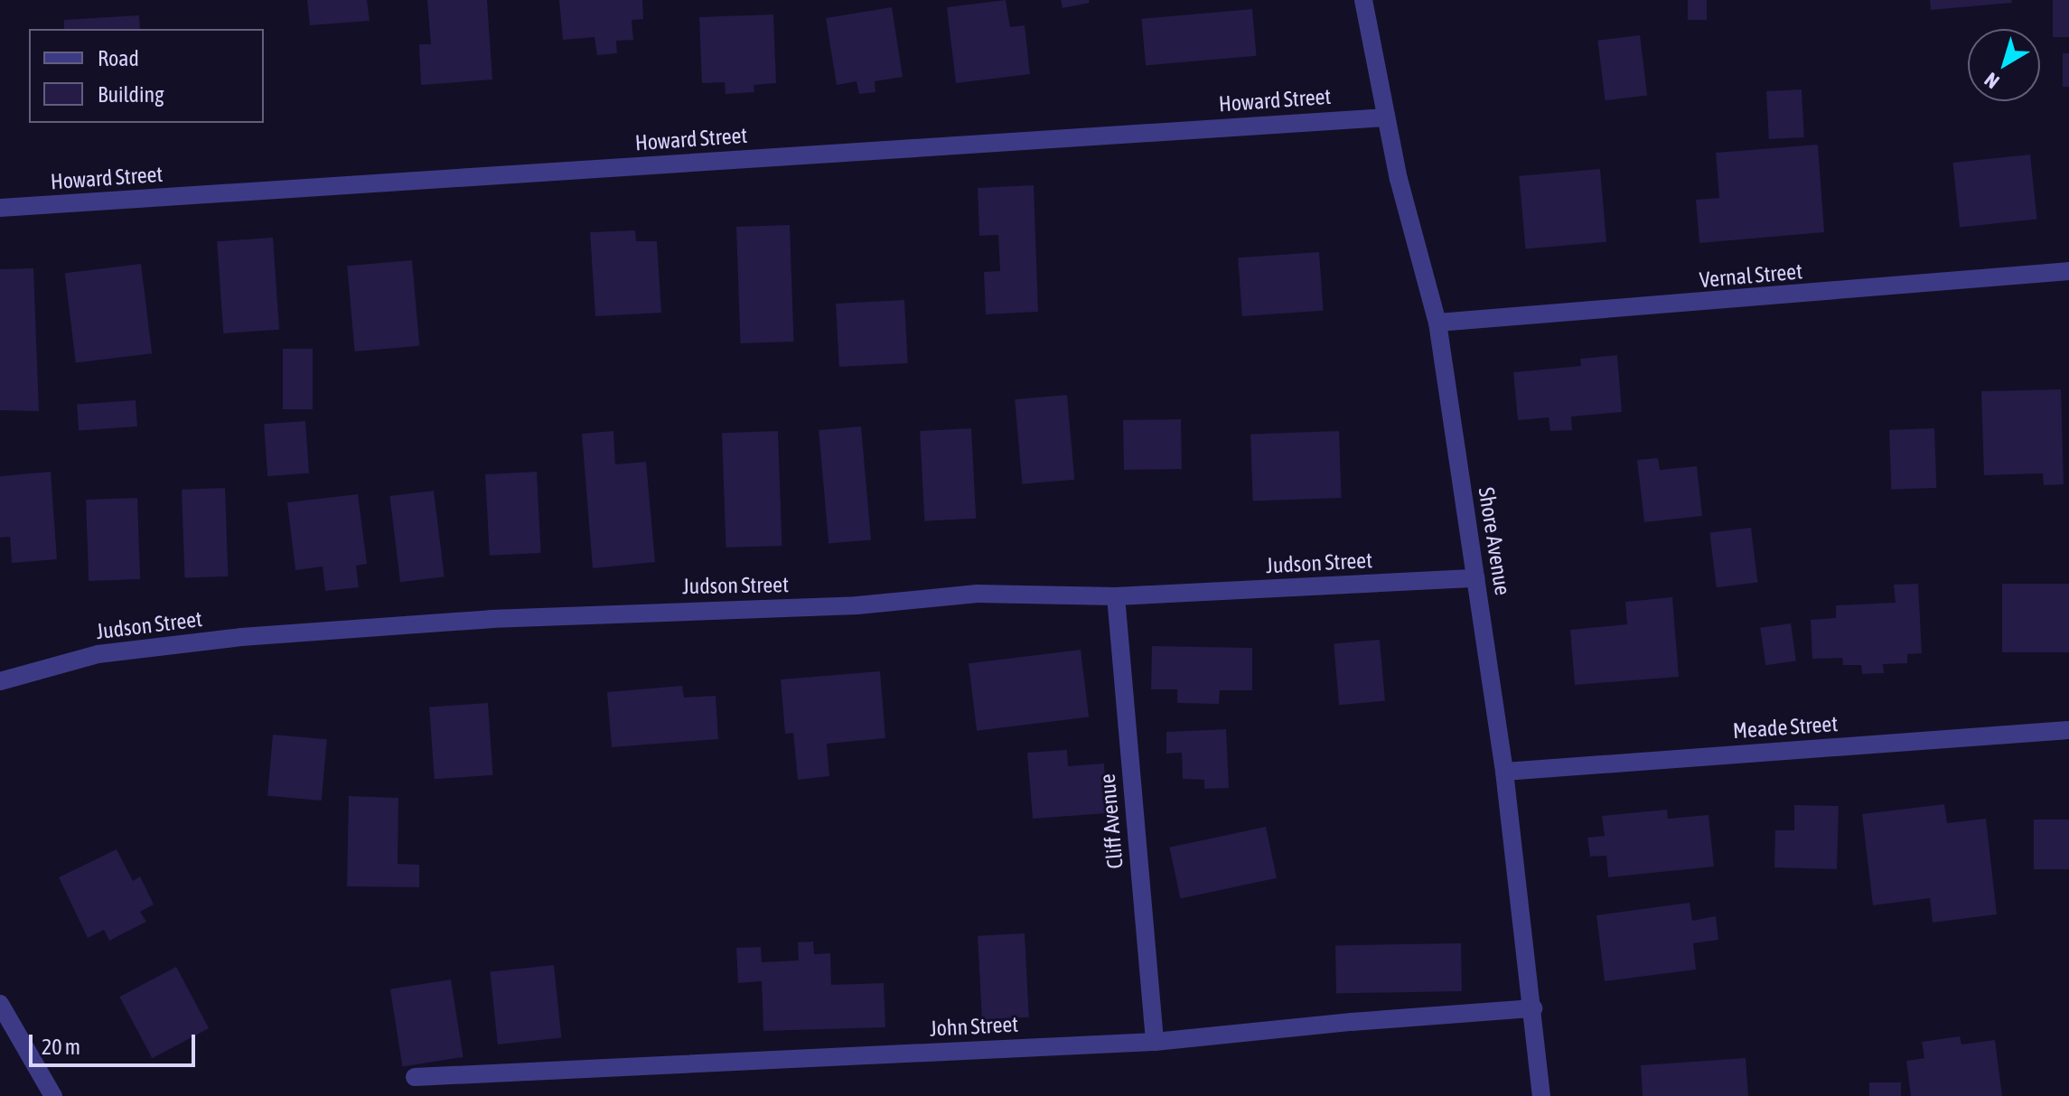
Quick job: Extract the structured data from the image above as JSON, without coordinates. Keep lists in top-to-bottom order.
{
  "streets": {
    "street": [
      "Howard Street",
      "Vernal Street",
      "Shore Avenue",
      "Judson Street",
      "Meade Street",
      "Cliff Avenue",
      "John Street"
    ]
  },
  "crossings": [
    ["Howard Street", "Shore Avenue"],
    ["Vernal Street", "Shore Avenue"],
    ["Shore Avenue", "Judson Street"],
    ["Shore Avenue", "Meade Street"],
    ["Shore Avenue", "John Street"],
    ["Judson Street", "Cliff Avenue"],
    ["Cliff Avenue", "John Street"]
  ],
  "legend": ["Road", "Building"],
  "scale_bar": "20 m",
  "north": "bottom left"
}
